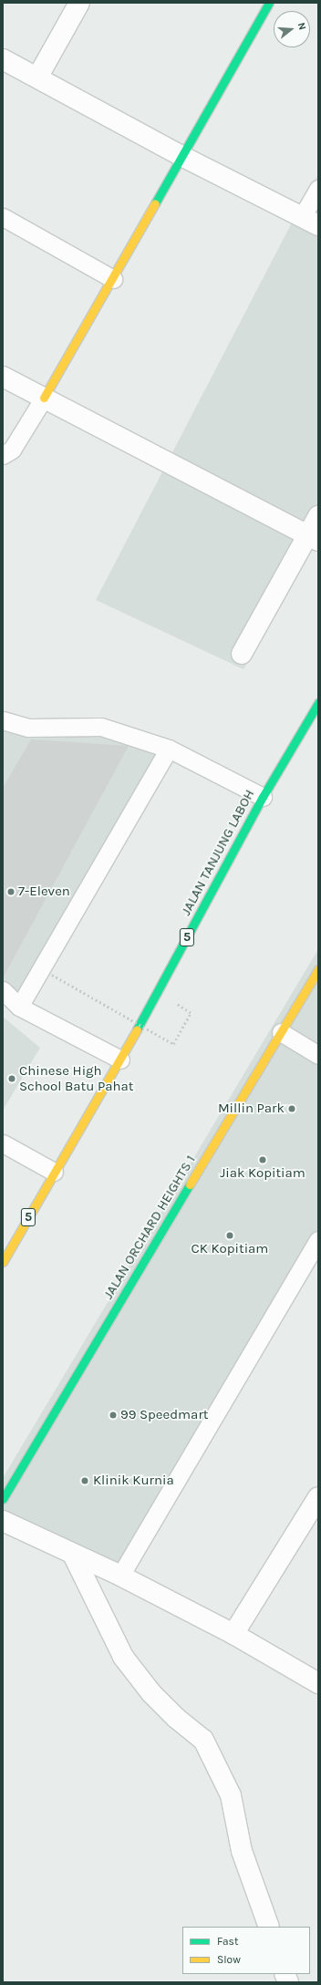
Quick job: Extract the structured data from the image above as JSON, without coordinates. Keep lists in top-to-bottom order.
{
  "streets": {
    "main road": ["JALAN TANJUNG LABOH", "5", "JALAN ORCHARD HEIGHTS 1"]
  },
  "places": [
    "7-Eleven",
    "Chinese High School Batu Pahat",
    "Millin Park",
    "Jiak Kopitiam",
    "CK Kopitiam",
    "99 Speedmart",
    "Klinik Kurnia"
  ],
  "legend": ["Fast", "Slow"],
  "north": "right"
}
